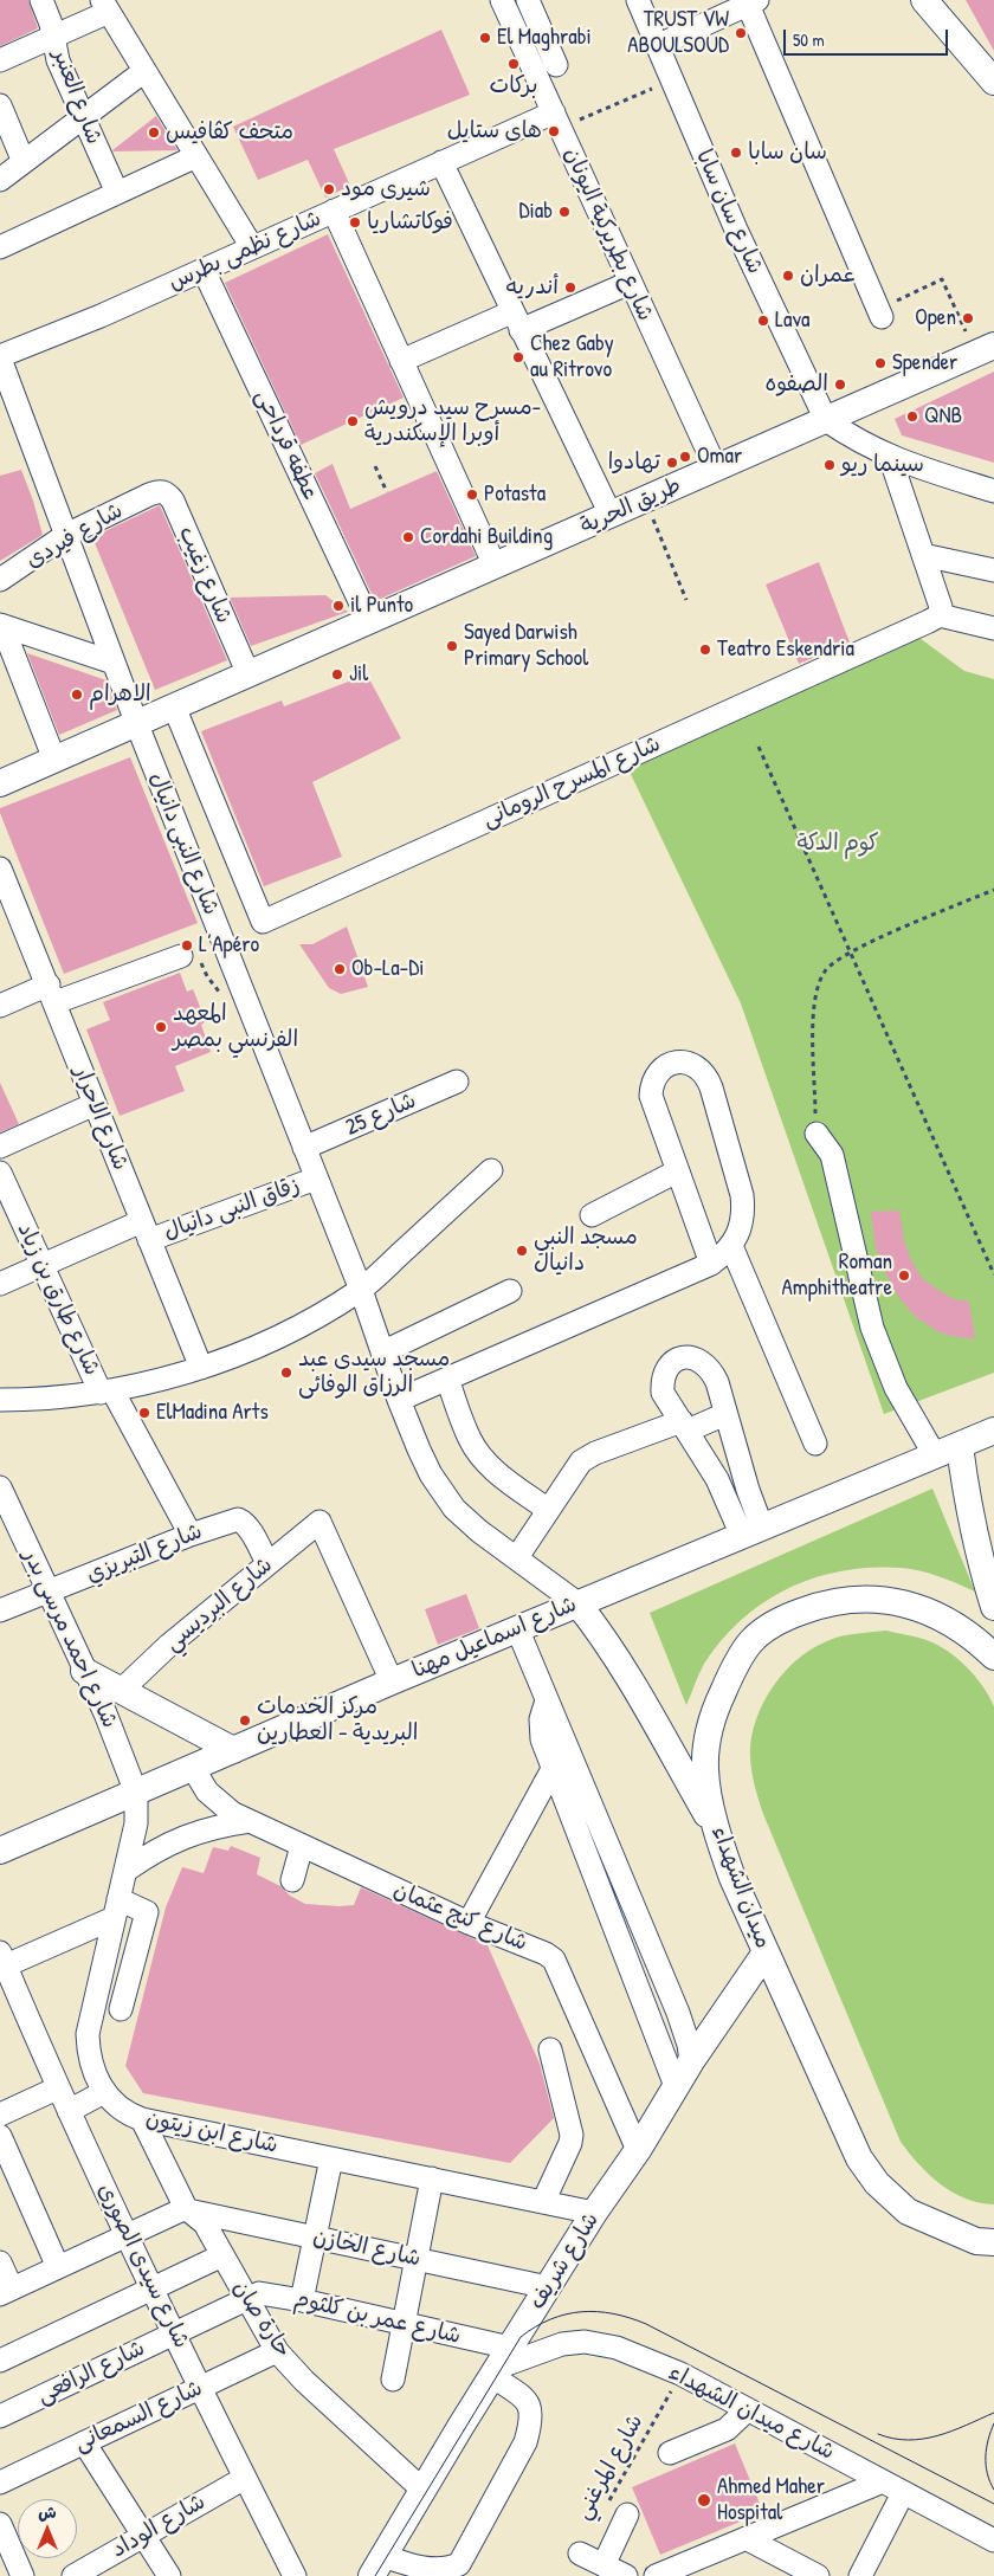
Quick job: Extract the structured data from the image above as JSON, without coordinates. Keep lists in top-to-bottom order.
{
  "streets": {
    "main road": [
      "طريق الحرية",
      "شارع اسماعيل مهنا",
      "ميدان الشهداء",
      "شارع شريف"
    ],
    "street": [
      "شارع العنبر",
      "شارع سان سابا",
      "شارع بطريركية اليونان",
      "شارع نظمى بطرس",
      "عطفه قرداحى",
      "شارع فيردى",
      "شارع زغيب",
      "شارع المسرح الرومانى",
      "شارع النبى دانيال",
      "شارع 25",
      "شارع الاحرار",
      "زقاق النبى دانيال",
      "شارع طارق بن زياد",
      "شارع التبريزي",
      "شارع البرديسي",
      "شارع احمد مرسى بدر",
      "شارع كنج عثمان",
      "شارع ابن زيتون",
      "شارع الخازن",
      "شارع سيدى الصورى",
      "شارع عمر بن كلثوم",
      "حارة صان",
      "شارع الرافعى",
      "شارع ميدان الشهداء",
      "شارع السمعانى",
      "شارع الوداد"
    ],
    "path": ["شارع المرغني"]
  },
  "crossings": [
    ["شارع سان سابا", "طريق الحرية"],
    ["شارع بطريركية اليونان", "شارع نظمى بطرس"],
    ["شارع بطريركية اليونان", "طريق الحرية"],
    ["شارع نظمى بطرس", "عطفه قرداحى"],
    ["شارع نظمى بطرس", "شارع النبى دانيال"],
    ["عطفه قرداحى", "طريق الحرية"],
    ["طريق الحرية", "شارع زغيب"],
    ["طريق الحرية", "شارع المسرح الرومانى"],
    ["طريق الحرية", "شارع النبى دانيال"],
    ["شارع فيردى", "شارع زغيب"],
    ["شارع فيردى", "شارع النبى دانيال"],
    ["شارع النبى دانيال", "شارع 25"],
    ["شارع النبى دانيال", "زقاق النبى دانيال"],
    ["شارع النبى دانيال", "شارع اسماعيل مهنا"],
    ["شارع الاحرار", "زقاق النبى دانيال"],
    ["زقاق النبى دانيال", "شارع طارق بن زياد"],
    ["شارع طارق بن زياد", "شارع التبريزي"],
    ["شارع التبريزي", "شارع البرديسي"],
    ["شارع التبريزي", "شارع احمد مرسى بدر"],
    ["شارع البرديسي", "شارع اسماعيل مهنا"],
    ["شارع اسماعيل مهنا", "شارع احمد مرسى بدر"],
    ["شارع اسماعيل مهنا", "شارع كنج عثمان"],
    ["شارع اسماعيل مهنا", "شارع ابن زيتون"],
    ["شارع احمد مرسى بدر", "شارع ابن زيتون"],
    ["ميدان الشهداء", "شارع شريف"],
    ["شارع كنج عثمان", "شارع شريف"],
    ["شارع ابن زيتون", "شارع شريف"],
    ["شارع ابن زيتون", "حارة صان"],
    ["شارع الخازن", "شارع شريف"],
    ["شارع الخازن", "حارة صان"],
    ["شارع شريف", "شارع عمر بن كلثوم"],
    ["شارع شريف", "حارة صان"],
    ["شارع شريف", "شارع ميدان الشهداء"],
    ["شارع سيدى الصورى", "شارع الرافعى"],
    ["شارع سيدى الصورى", "شارع السمعانى"],
    ["شارع سيدى الصورى", "شارع الوداد"],
    ["شارع عمر بن كلثوم", "حارة صان"],
    ["شارع عمر بن كلثوم", "شارع الرافعى"],
    ["شارع عمر بن كلثوم", "شارع ميدان الشهداء"],
    ["حارة صان", "شارع الرافعى"],
    ["حارة صان", "شارع السمعانى"],
    ["شارع ميدان الشهداء", "شارع المرغني"]
  ],
  "parks": ["كوم الدكة"],
  "places": [
    "TRUST VW ABOULSOUD",
    "El Maghrabi",
    "بركات",
    "هاى ستايل",
    "متحف كڤافيس",
    "سان سابا",
    "شيرى مود",
    "Diab",
    "فوكاتشاريا",
    "عمران",
    "أندريه",
    "Open",
    "Lava",
    "Chez Gaby au Ritrovo",
    "Spender",
    "الصفوه",
    "QNB",
    "مسرح سيد درويش- أوبرا الإسكندرية",
    "Omar",
    "تهادوا",
    "سينما ريو",
    "Potasta",
    "Cordahi Building",
    "il Punto",
    "Sayed Darwish Primary School",
    "Teatro Eskendria",
    "Jil",
    "الاهرام",
    "L’Apéro",
    "Ob-La-Di",
    "المعهد الفرنسي بمصر",
    "مسجد النبي دانيال",
    "Roman Amphitheatre",
    "مسجد سيدى عبد الرزاق الوفائى",
    "ElMadina Arts",
    "مركز الخدمات البريدية - العطارين",
    "Ahmed Maher Hospital"
  ],
  "scale_bar": "50 m",
  "north": "top"
}
